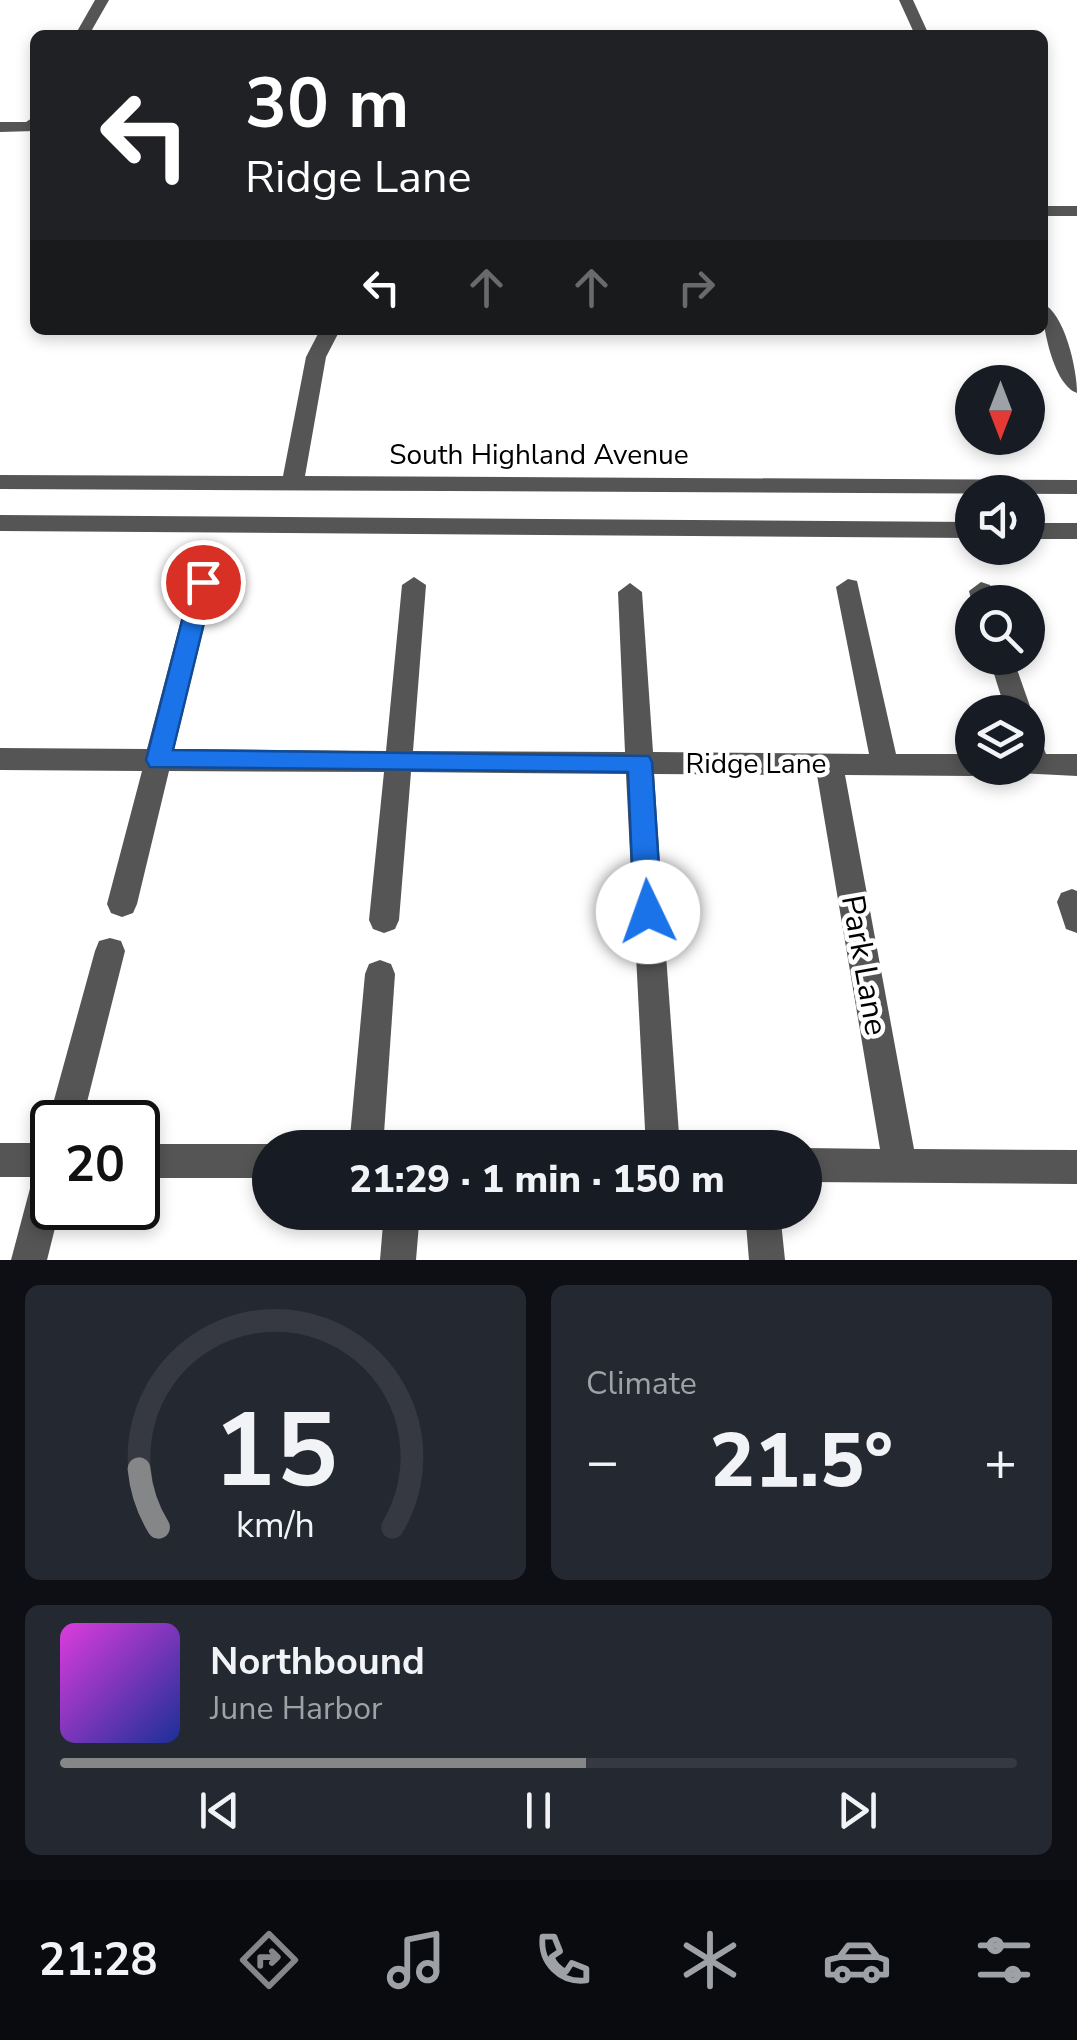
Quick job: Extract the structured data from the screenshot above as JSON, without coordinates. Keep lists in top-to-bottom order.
{
  "streets": {
    "street": ["South Highland Avenue", "Ridge Lane", "Park Lane"]
  },
  "crossings": [
    ["Ridge Lane", "Park Lane"]
  ],
  "north": "bottom",
  "page": {
    "turn": ["30 m", "Ridge Lane"],
    "limit": "20",
    "trip": "21:29 · 1 min · 150 m",
    "tile": "Climate",
    "heat": ["−", "21.5°", "+"],
    "song": ["Northbound", "June Harbor"],
    "tabs": "21:28",
    "gauge": ["15", "km/h"]
  }
}
